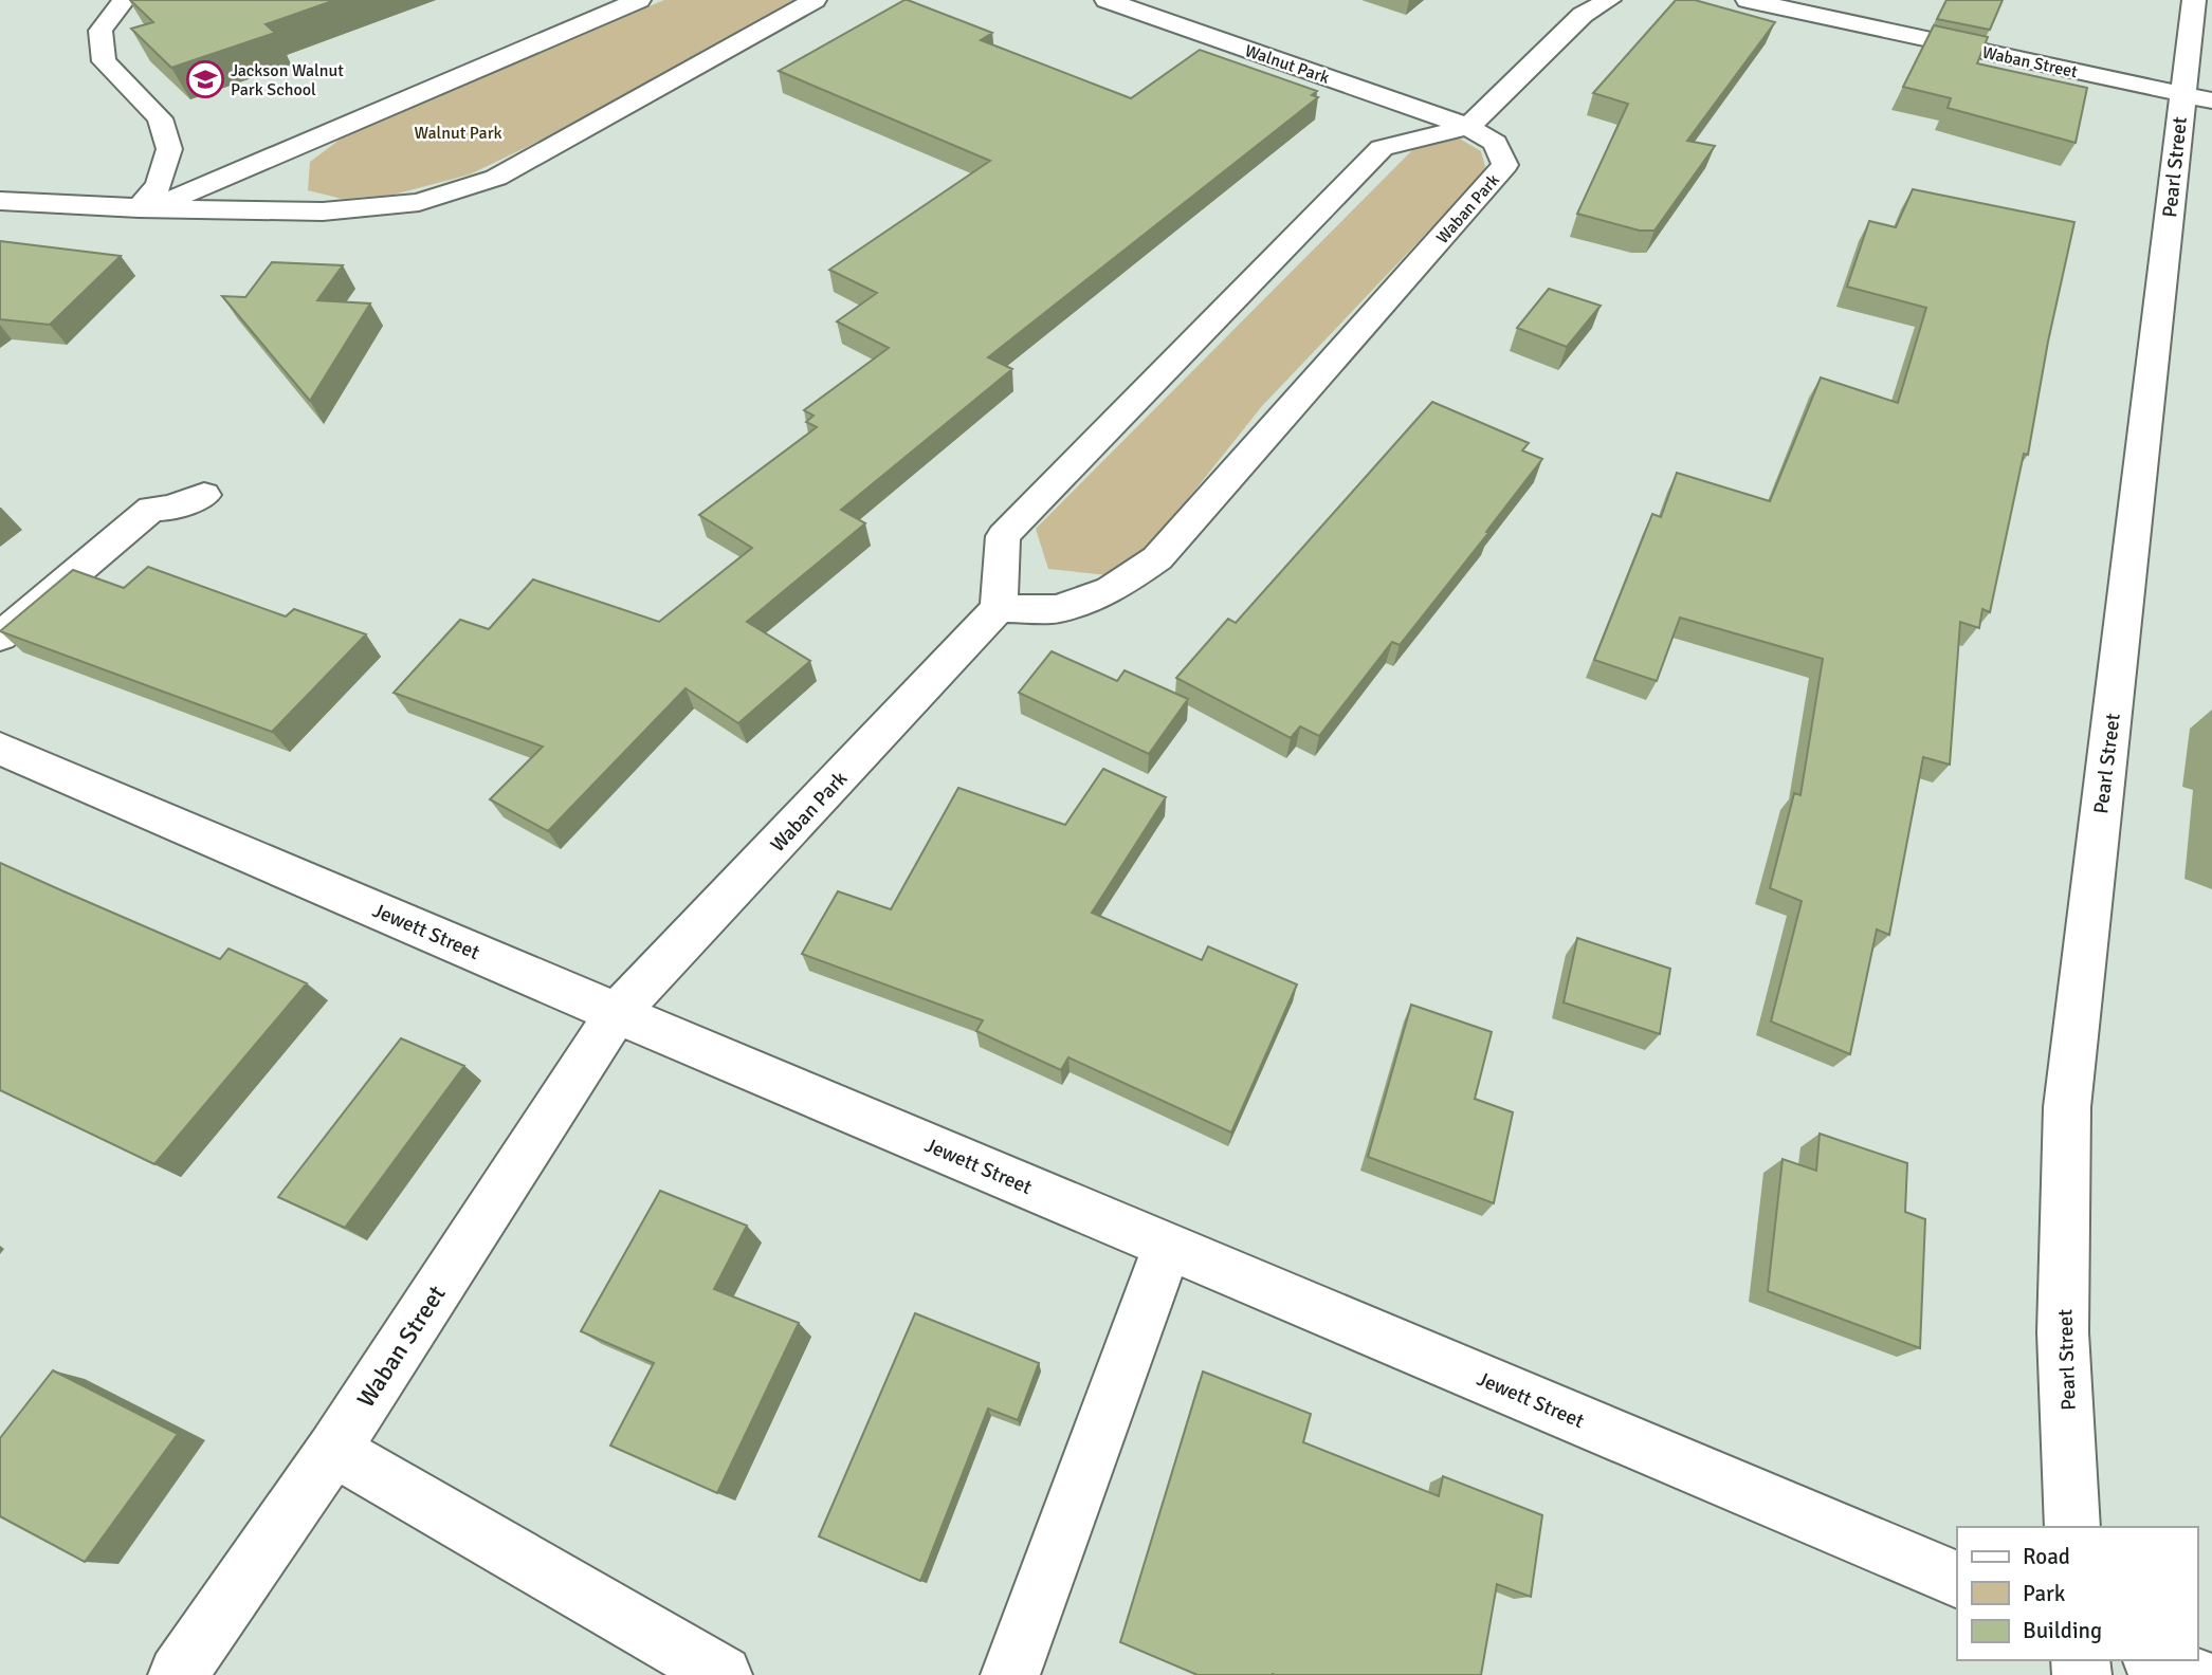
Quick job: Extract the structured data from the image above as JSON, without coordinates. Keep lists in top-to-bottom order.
{
  "streets": {
    "street": [
      "Waban Street",
      "Walnut Park",
      "Pearl Street",
      "Waban Park",
      "Jewett Street"
    ]
  },
  "crossings": [
    ["Waban Street", "Pearl Street"],
    ["Waban Street", "Waban Park"],
    ["Waban Street", "Jewett Street"],
    ["Walnut Park", "Waban Park"],
    ["Waban Park", "Jewett Street"]
  ],
  "parks": ["Walnut Park"],
  "places": {
    "school or university": ["Jackson Walnut Park School"]
  },
  "legend": ["Road", "Park", "Building"]
}
